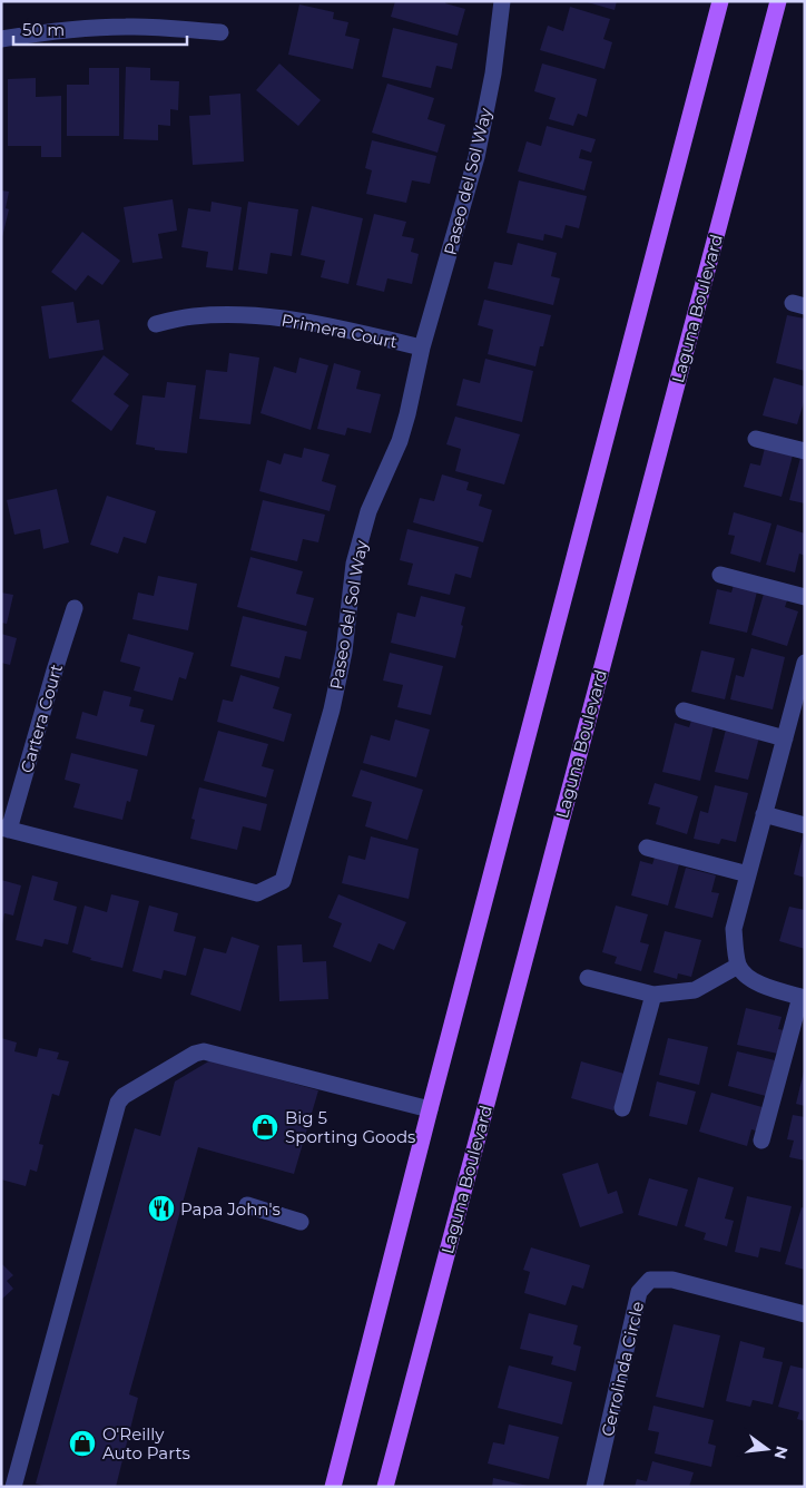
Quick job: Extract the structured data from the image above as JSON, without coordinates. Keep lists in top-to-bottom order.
{
  "streets": {
    "main road": ["Laguna Boulevard"],
    "street": [
      "Paseo del Sol Way",
      "Primera Court",
      "Cartera Court",
      "Cerrolinda Circle"
    ]
  },
  "crossings": [
    ["Paseo del Sol Way", "Primera Court"],
    ["Paseo del Sol Way", "Cartera Court"]
  ],
  "places": {
    "shop": ["Big 5 Sporting Goods", "O'Reilly Auto Parts"],
    "restaurant": ["Papa John's"]
  },
  "scale_bar": "50 m",
  "north": "right"
}
